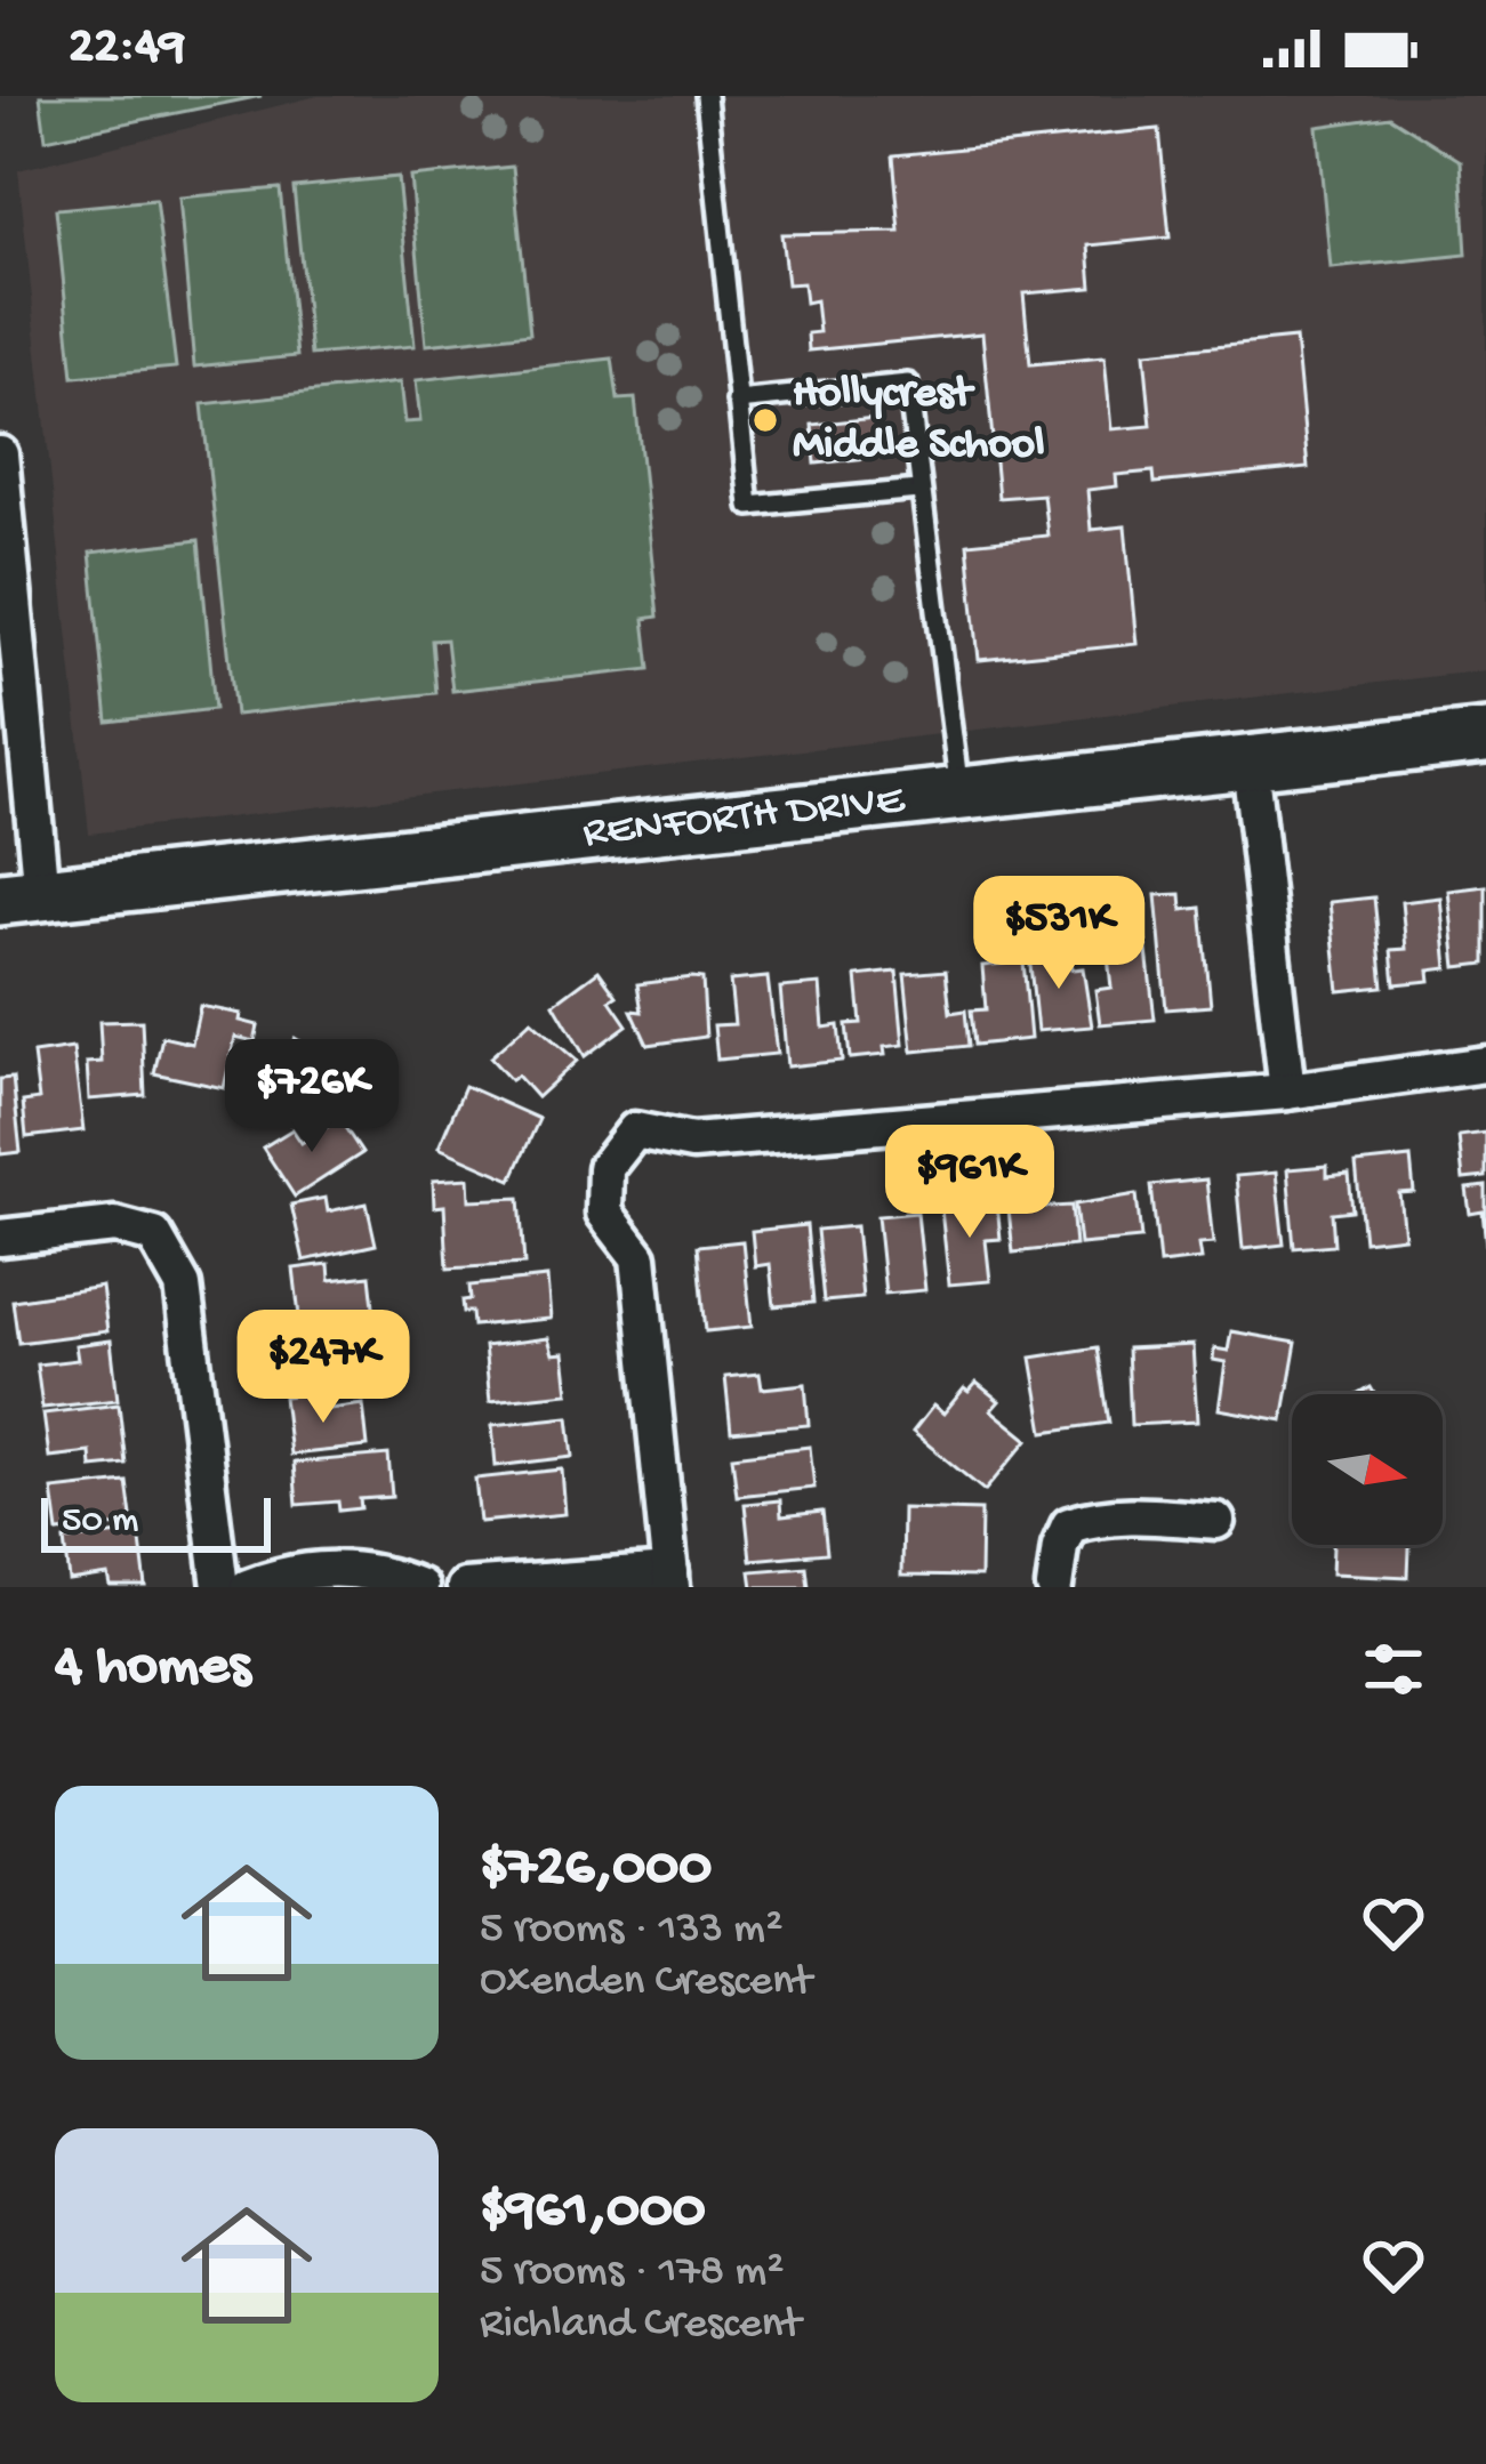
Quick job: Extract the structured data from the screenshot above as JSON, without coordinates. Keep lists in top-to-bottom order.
{
  "streets": {
    "main road": ["RENFORTH DRIVE"]
  },
  "places": ["Hollycrest Middle School"],
  "scale_bar": "50 m",
  "north": "right",
  "page": {
    "status": "22:49",
    "price": [
      "$531K",
      "$726K",
      "$961K",
      "$247K"
    ],
    "scale": "50 m",
    "heading": "4 homes",
    "list": [
      {
        "name": "$726,000",
        "note": "5 rooms · 133 m² · Oxenden Crescent"
      },
      {
        "name": "$961,000",
        "note": "5 rooms · 178 m² · Richland Crescent"
      }
    ]
  }
}
